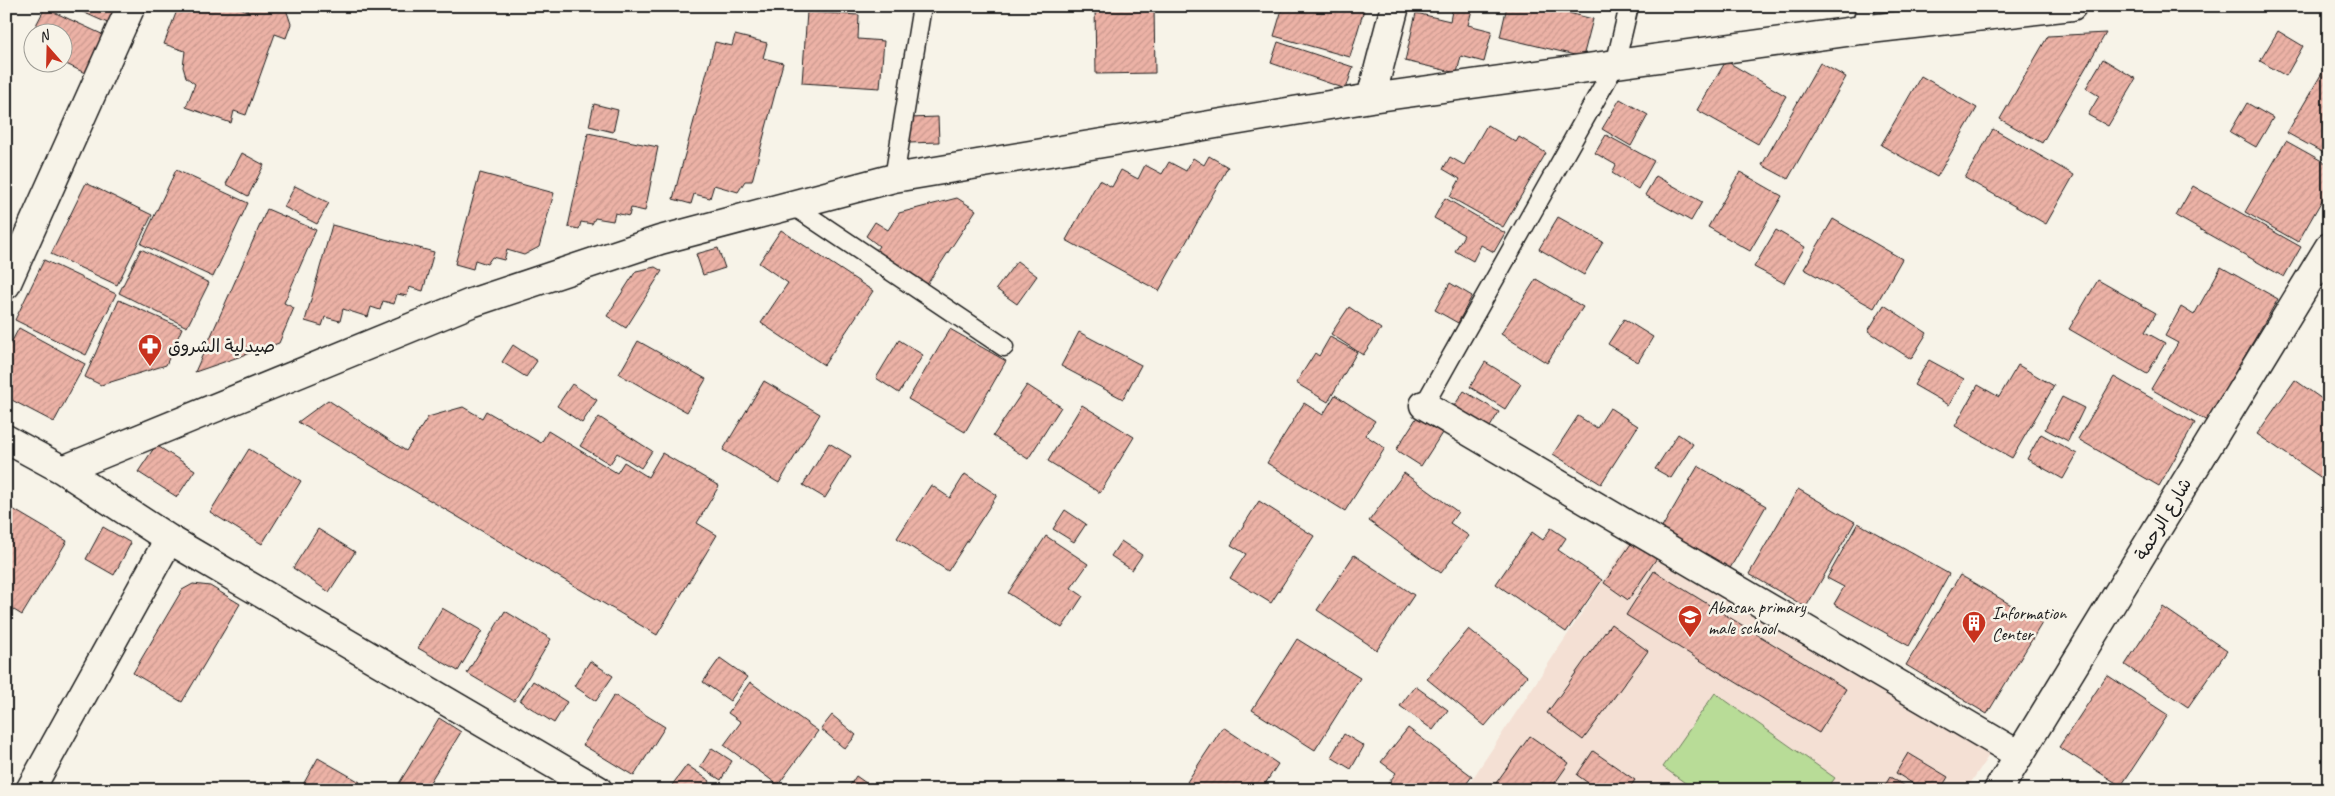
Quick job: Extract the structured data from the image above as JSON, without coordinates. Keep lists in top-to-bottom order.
{
  "streets": {
    "street": ["شارع الرحمة"]
  },
  "places": {
    "pharmacy": ["صيدلية الشروق"],
    "school or university": ["Abasan primary male school"],
    "building": ["Information Center"]
  },
  "north": "top"
}
